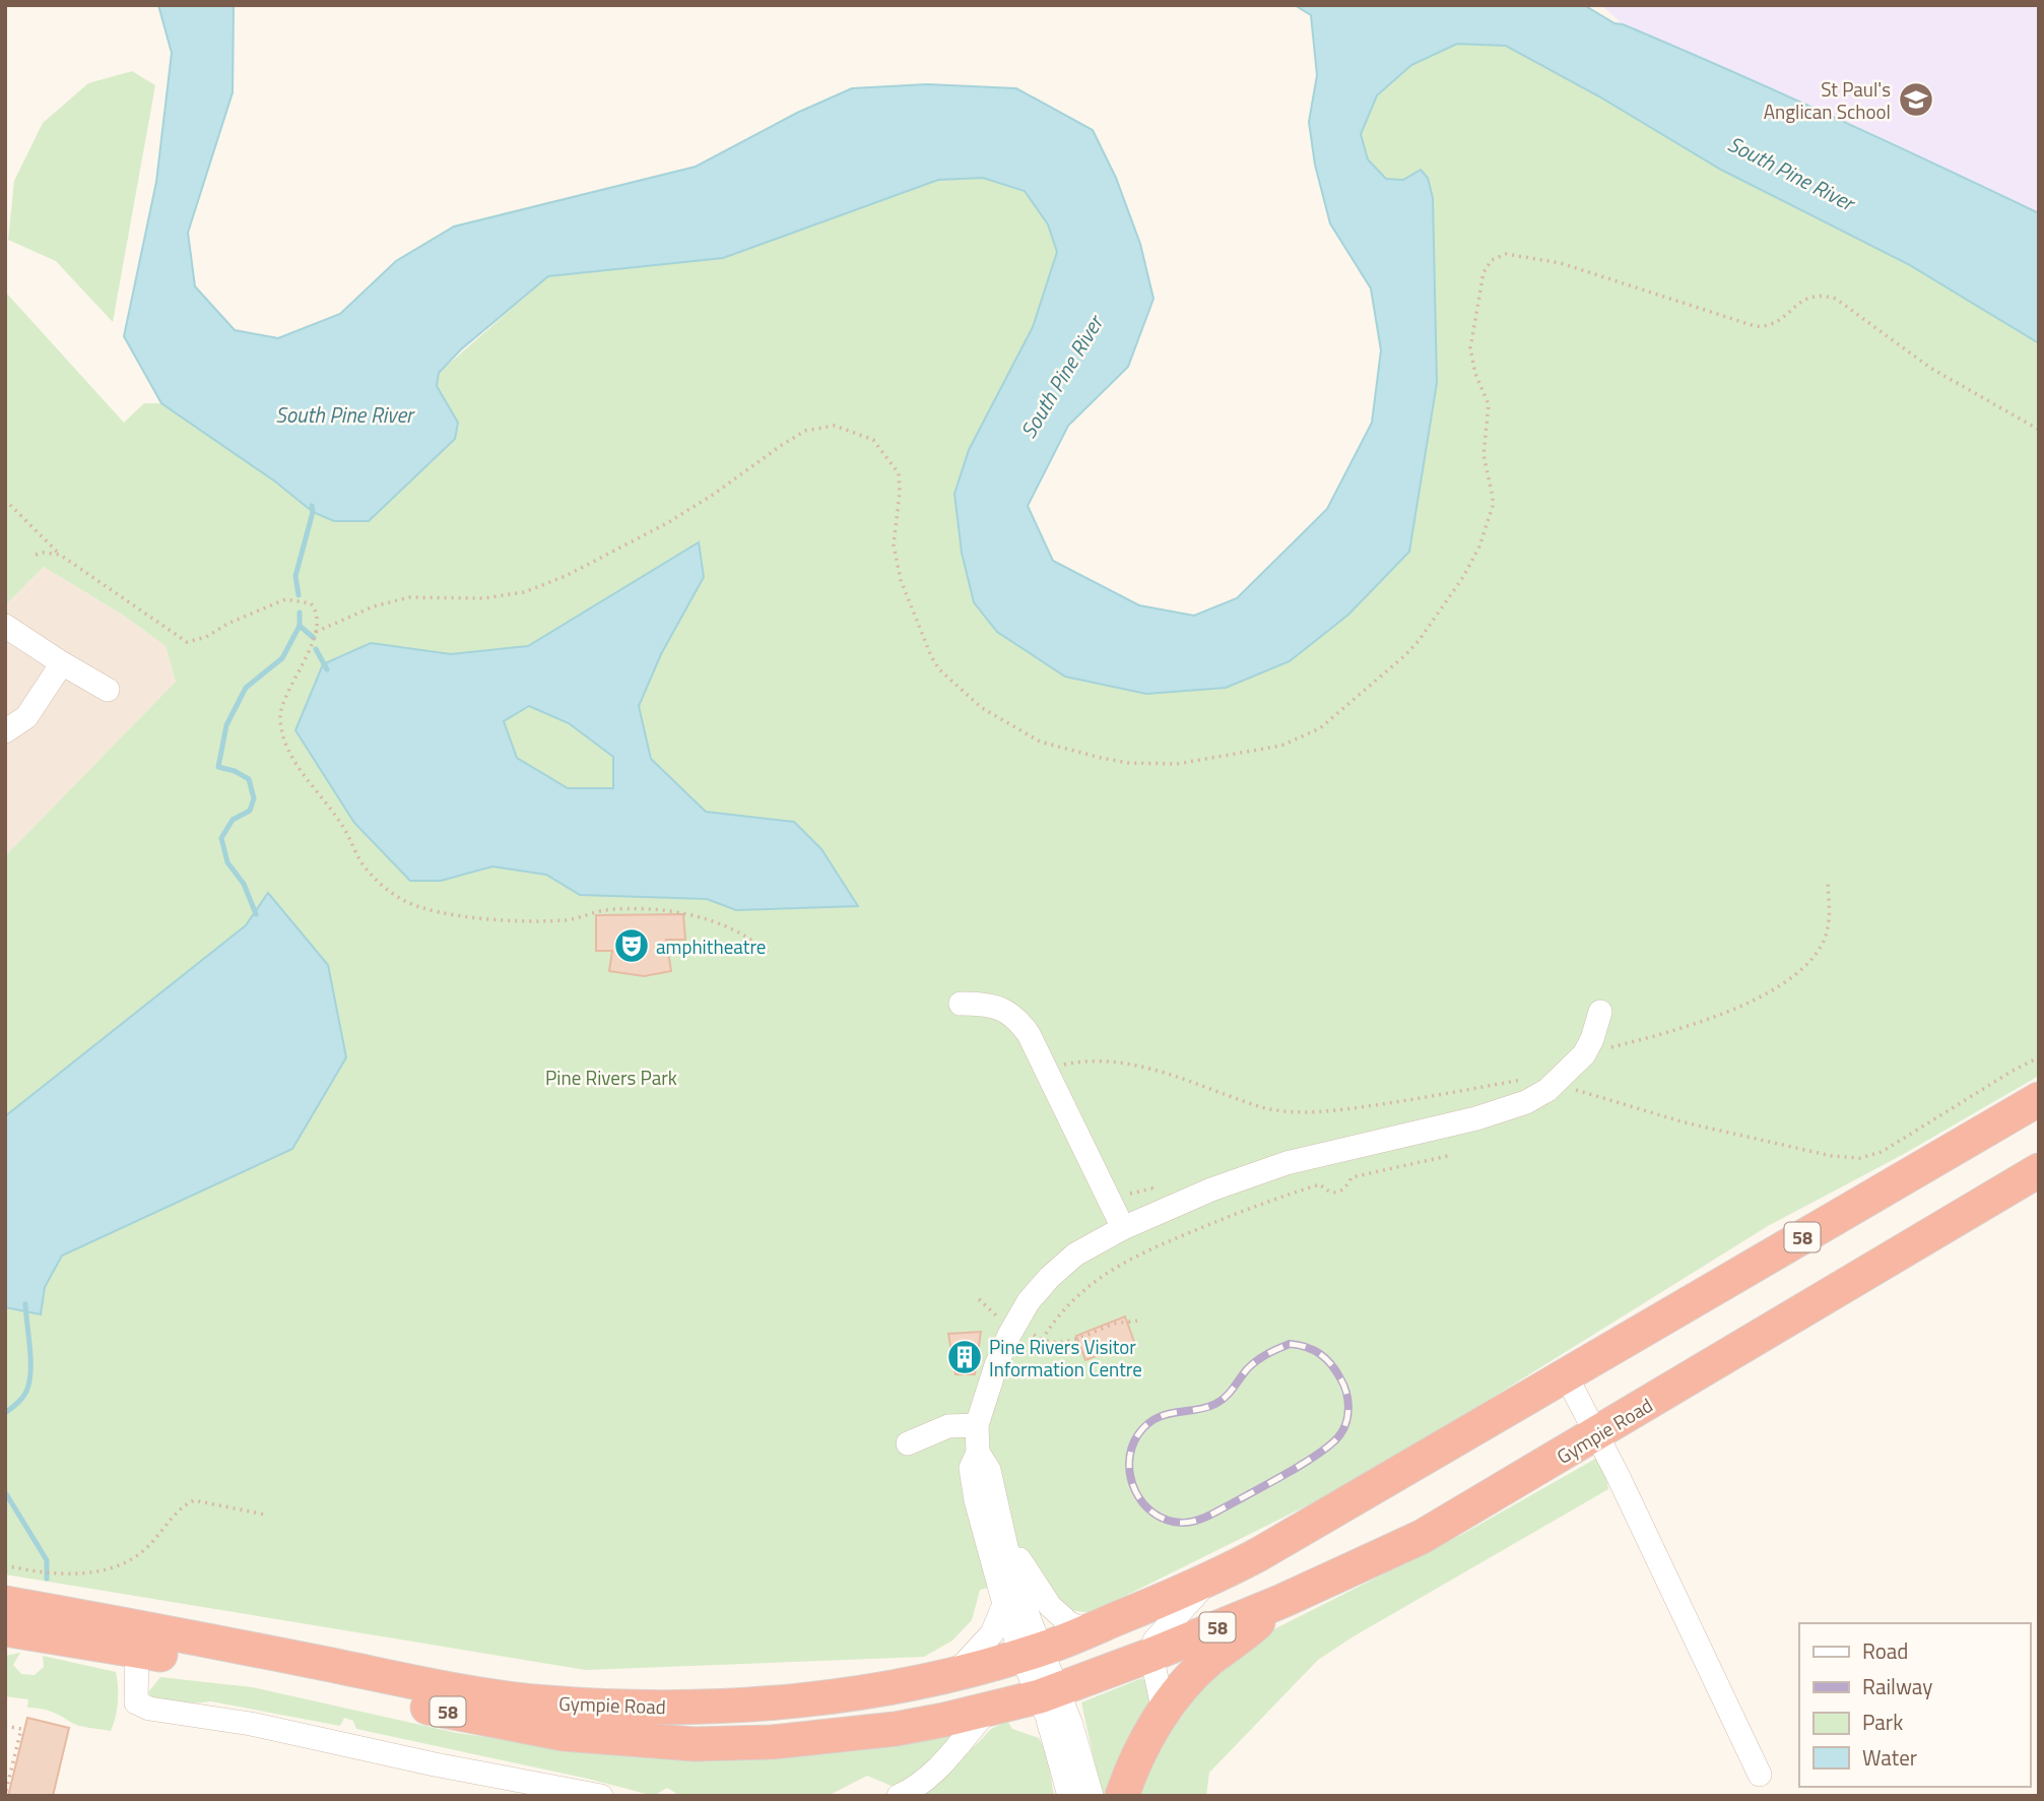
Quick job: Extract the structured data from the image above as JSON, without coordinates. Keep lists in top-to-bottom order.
{
  "streets": {
    "highway": ["58", "Gympie Road"]
  },
  "water": ["South Pine River"],
  "parks": ["Pine Rivers Park"],
  "places": {
    "school or university": ["St Paul's Anglican School"],
    "theatre": ["amphitheatre"],
    "building": ["Pine Rivers Visitor Information Centre"]
  },
  "legend": [
    "Road",
    "Railway",
    "Park",
    "Water"
  ]
}
